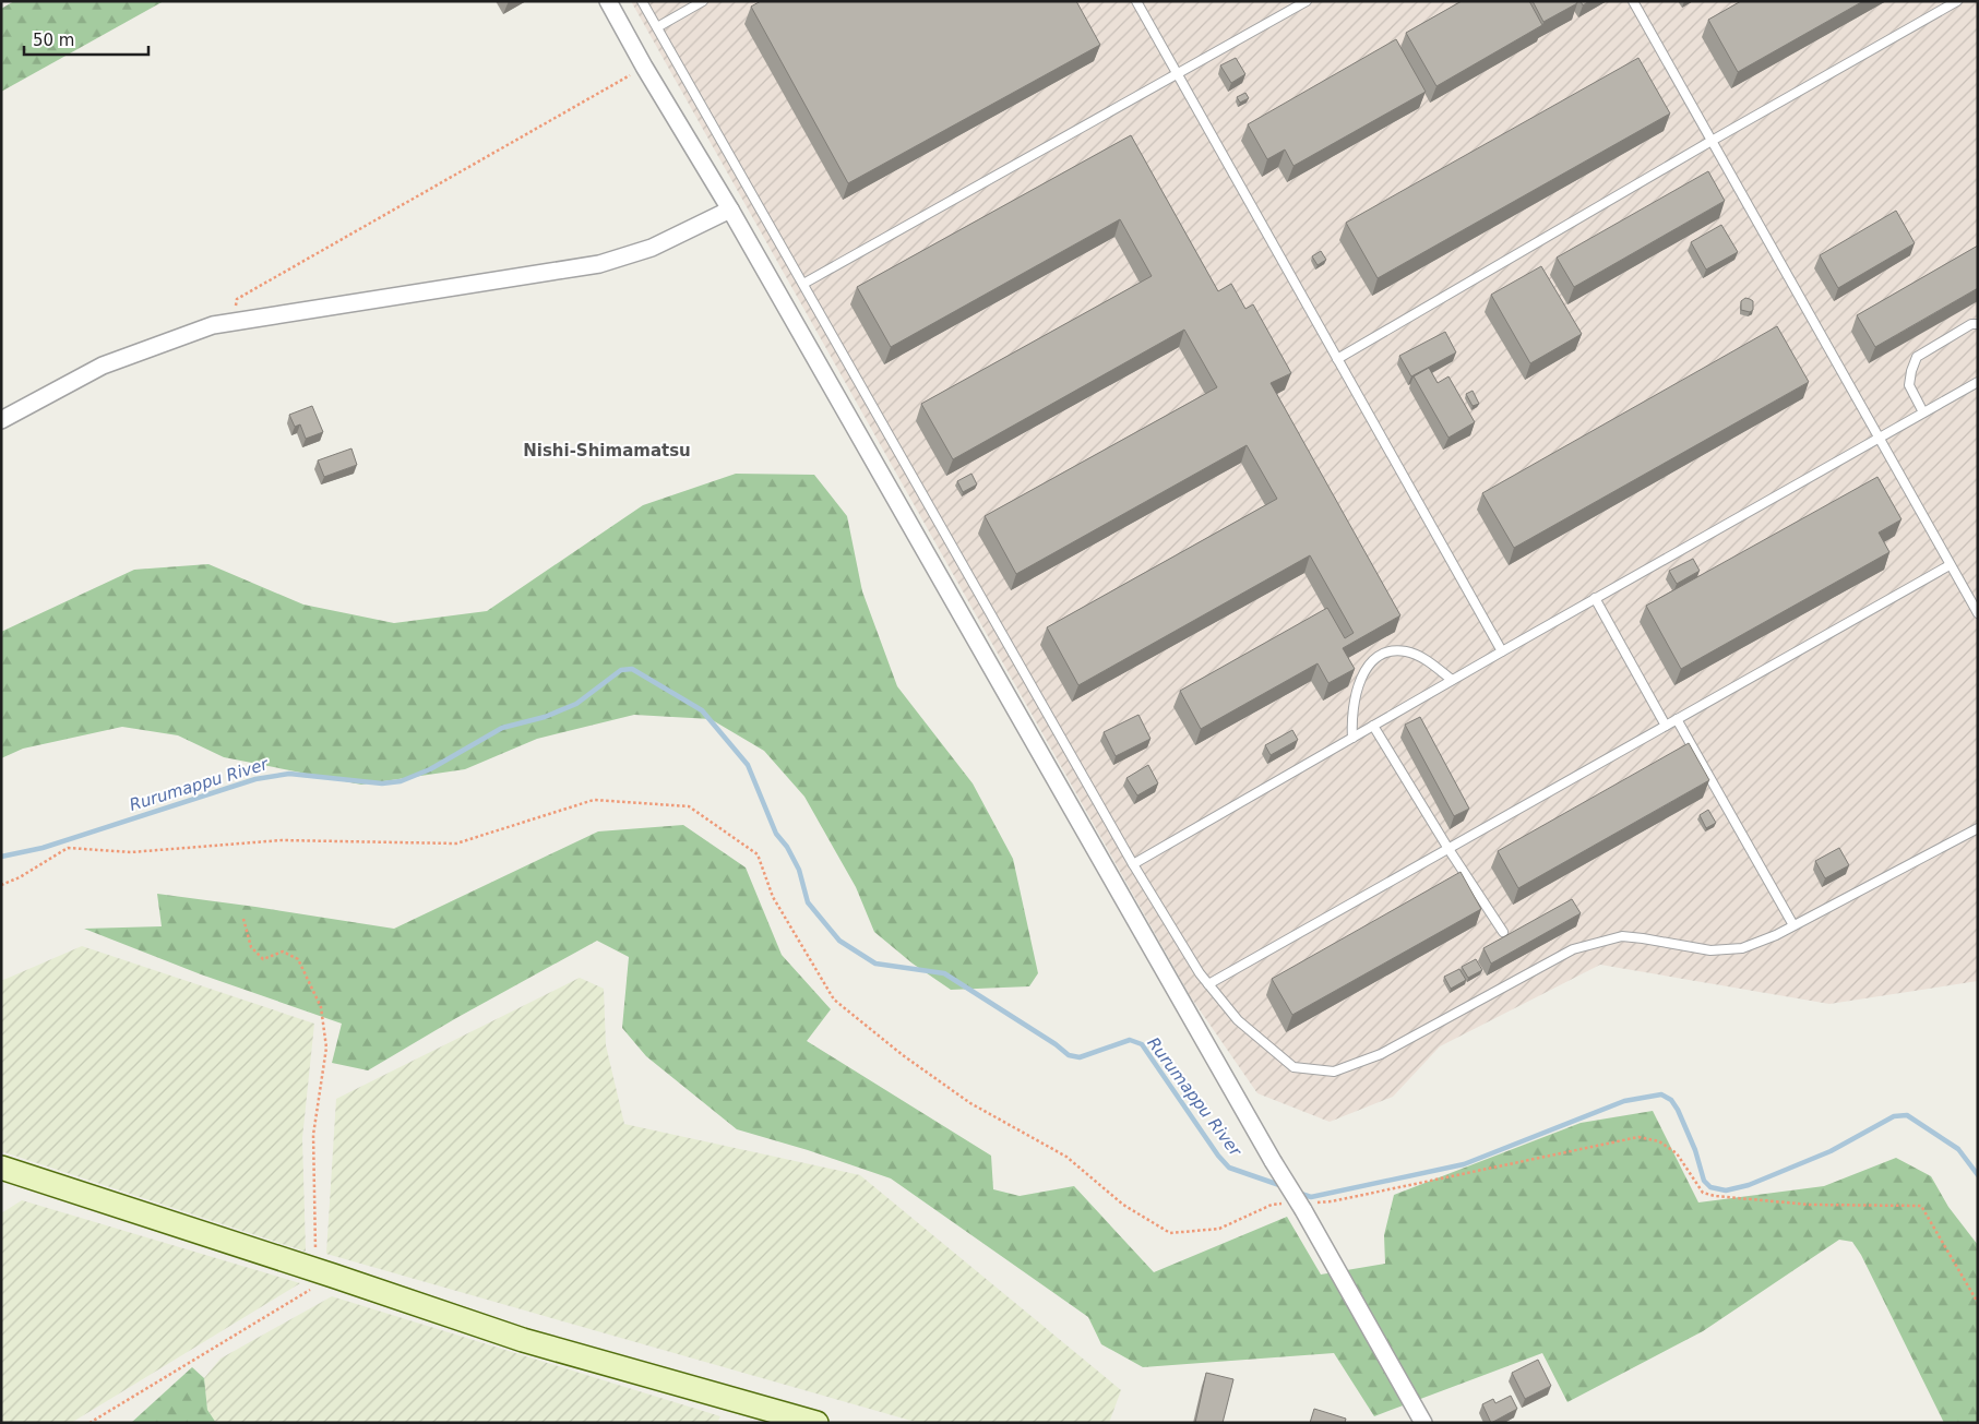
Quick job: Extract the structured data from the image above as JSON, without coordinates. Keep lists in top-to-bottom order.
{
  "districts": ["Nishi-Shimamatsu"],
  "water": ["Rurumappu River"],
  "scale_bar": "50 m"
}
